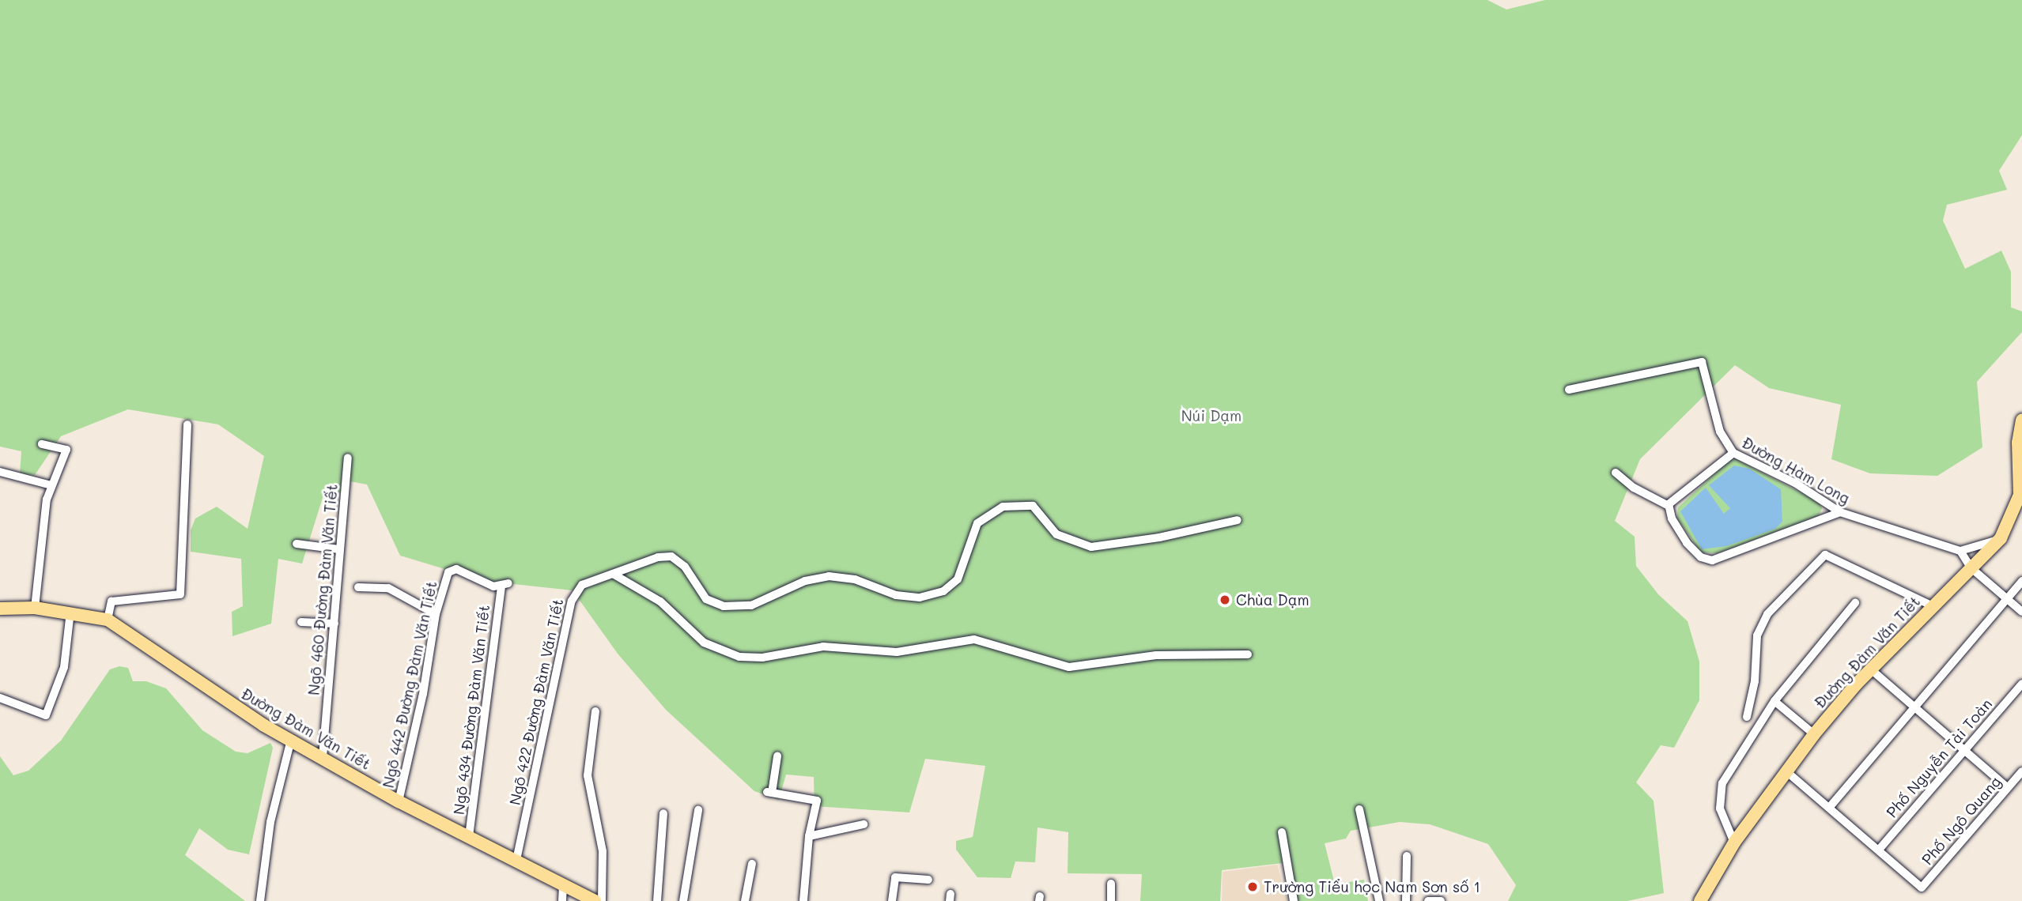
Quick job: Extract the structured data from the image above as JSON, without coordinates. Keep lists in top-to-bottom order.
{
  "streets": {
    "main road": ["Đường Đàm Văn Tiết"],
    "street": [
      "Đường Hàm Long",
      "Ngõ 460 Đường Đàm Văn Tiết",
      "Ngõ 442 Đường Đàm Văn Tiết",
      "Ngõ 422 Đường Đàm Văn Tiết",
      "Ngõ 434 Đường Đàm Văn Tiết",
      "Phố Nguyễn Tài Toàn",
      "Phố Ngô Quang"
    ]
  },
  "crossings": [
    ["Ngõ 460 Đường Đàm Văn Tiết", "Đường Đàm Văn Tiết"],
    ["Đường Đàm Văn Tiết", "Ngõ 442 Đường Đàm Văn Tiết"],
    ["Đường Đàm Văn Tiết", "Ngõ 422 Đường Đàm Văn Tiết"],
    ["Đường Đàm Văn Tiết", "Ngõ 434 Đường Đàm Văn Tiết"],
    ["Ngõ 442 Đường Đàm Văn Tiết", "Ngõ 434 Đường Đàm Văn Tiết"],
    ["Phố Nguyễn Tài Toàn", "Phố Ngô Quang"]
  ],
  "parks": ["Núi Dạm"],
  "places": ["Chùa Dạm", "Trường Tiểu học Nam Sơn số 1"]
}
